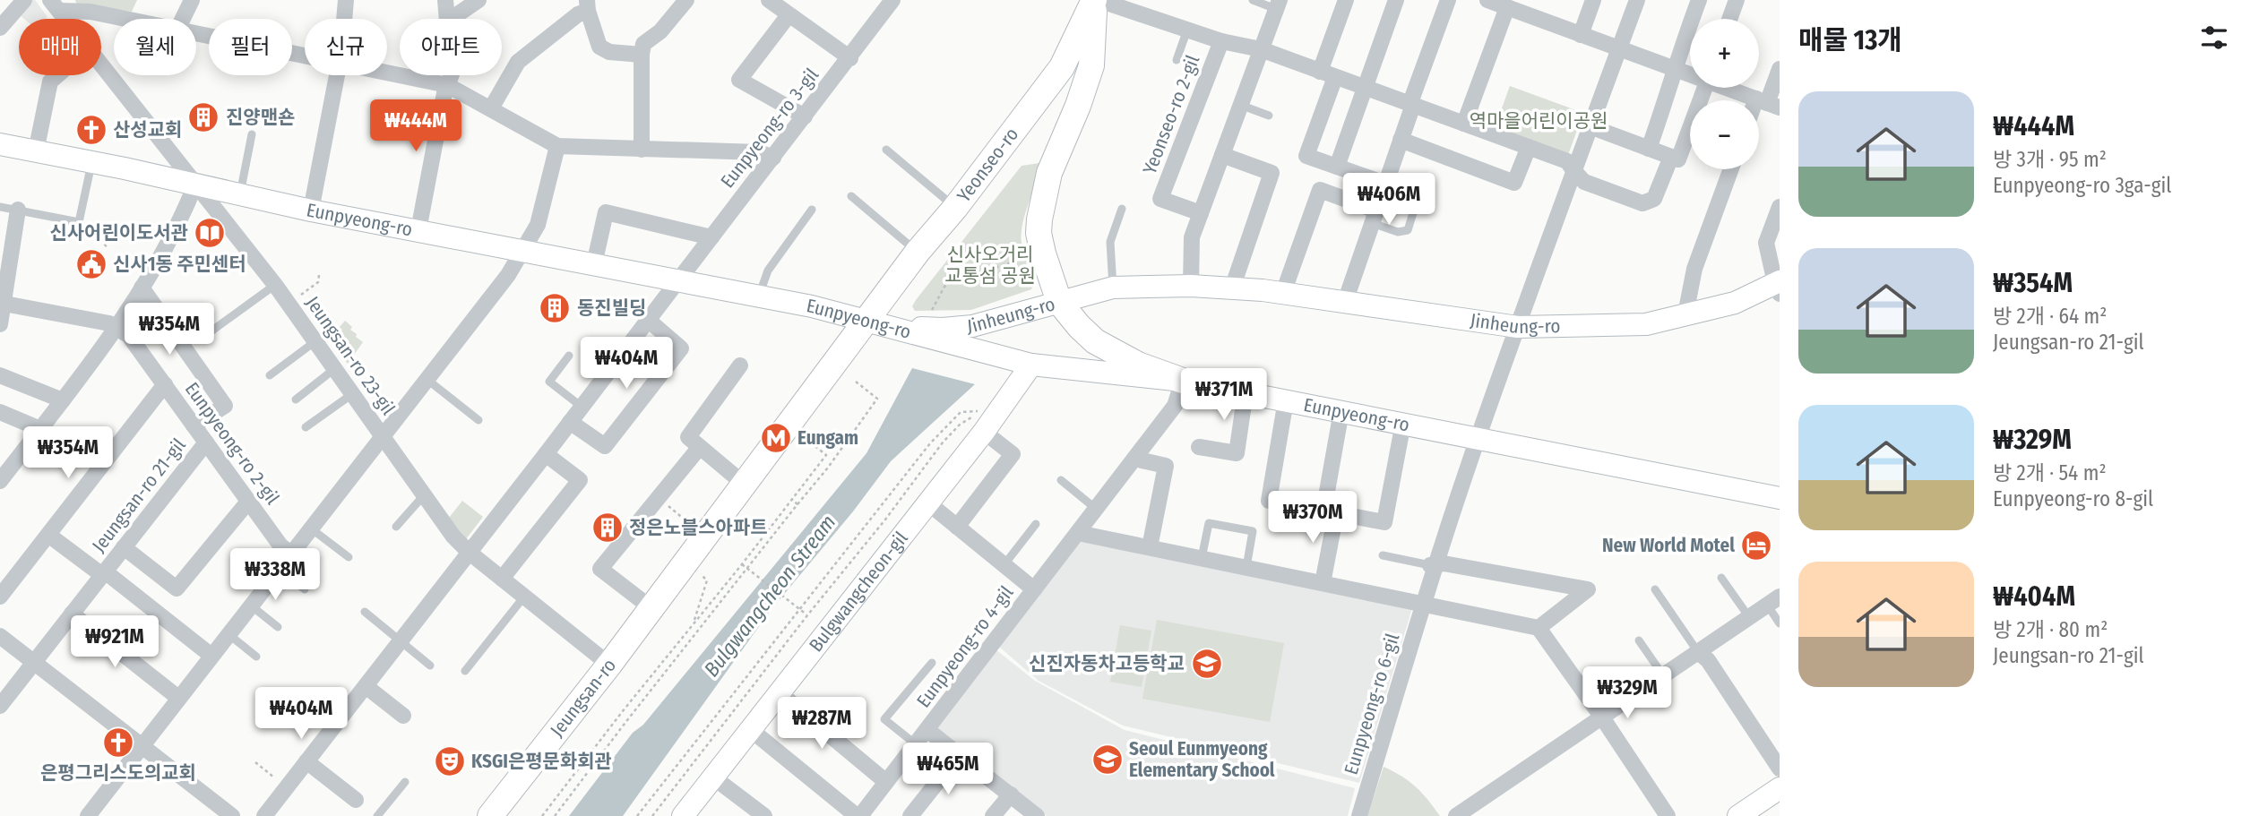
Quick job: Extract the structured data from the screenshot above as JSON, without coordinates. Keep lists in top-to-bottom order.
{
  "streets": {
    "main road": [
      "Yeonseo-ro",
      "Eunpyeong-ro",
      "Jinheung-ro",
      "Bulgwangcheon-gil",
      "Jeungsan-ro"
    ],
    "street": [
      "Yeonseo-ro 2-gil",
      "Eunpyeong-ro 3-gil",
      "Jeungsan-ro 23-gil",
      "Eunpyeong-ro 2-gil",
      "Jeungsan-ro 21-gil",
      "Eunpyeong-ro 4-gil",
      "Eunpyeong-ro 6-gil"
    ]
  },
  "crossings": [
    ["Yeonseo-ro 2-gil", "Yeonseo-ro"],
    ["Yeonseo-ro 2-gil", "Eunpyeong-ro 6-gil"],
    ["Eunpyeong-ro 3-gil", "Eunpyeong-ro"],
    ["Yeonseo-ro", "Eunpyeong-ro"],
    ["Yeonseo-ro", "Jinheung-ro"],
    ["Yeonseo-ro", "Jeungsan-ro"],
    ["Eunpyeong-ro", "Jinheung-ro"],
    ["Eunpyeong-ro", "Jeungsan-ro 23-gil"],
    ["Eunpyeong-ro", "Bulgwangcheon-gil"],
    ["Eunpyeong-ro", "Eunpyeong-ro 4-gil"],
    ["Eunpyeong-ro", "Jeungsan-ro"],
    ["Eunpyeong-ro", "Eunpyeong-ro 6-gil"],
    ["Jinheung-ro", "Jeungsan-ro"],
    ["Jinheung-ro", "Eunpyeong-ro 6-gil"],
    ["Jeungsan-ro 23-gil", "Jeungsan-ro"],
    ["Eunpyeong-ro 2-gil", "Jeungsan-ro 21-gil"],
    ["Bulgwangcheon-gil", "Eunpyeong-ro 4-gil"]
  ],
  "water": ["Bulgwangcheon Stream"],
  "parks": ["역마을어린이공원", "신사오거리 교통섬 공원"],
  "places": {
    "building": ["진양맨숀", "동진빌딩", "정은노블스아파트"],
    "church": ["산성교회", "은평그리스도의교회"],
    "library": ["신사어린이도서관"],
    "public building": ["신사1동 주민센터"],
    "metro station": ["Eungam"],
    "hotel": ["New World Motel"],
    "school or university": ["신진자동차고등학교", "Seoul Eunmyeong Elementary School"],
    "theatre": ["KSGI은평문화회관"]
  },
  "page": {
    "heading": "매물 13개",
    "map_buttons": ["+", "−"],
    "chip": [
      "매매",
      "월세",
      "필터",
      "신규",
      "아파트"
    ],
    "list": [
      {
        "name": "₩444M",
        "note": "방 3개 · 95 m² · Eunpyeong-ro 3ga-gil"
      },
      {
        "name": "₩354M",
        "note": "방 2개 · 64 m² · Jeungsan-ro 21-gil"
      },
      {
        "name": "₩329M",
        "note": "방 2개 · 54 m² · Eunpyeong-ro 8-gil"
      },
      {
        "name": "₩404M",
        "note": "방 2개 · 80 m² · Jeungsan-ro 21-gil"
      }
    ],
    "price": [
      "₩444M",
      "₩406M",
      "₩354M",
      "₩404M",
      "₩371M",
      "₩354M",
      "₩370M",
      "₩338M",
      "₩921M",
      "₩329M",
      "₩404M",
      "₩287M",
      "₩465M"
    ]
  }
}
